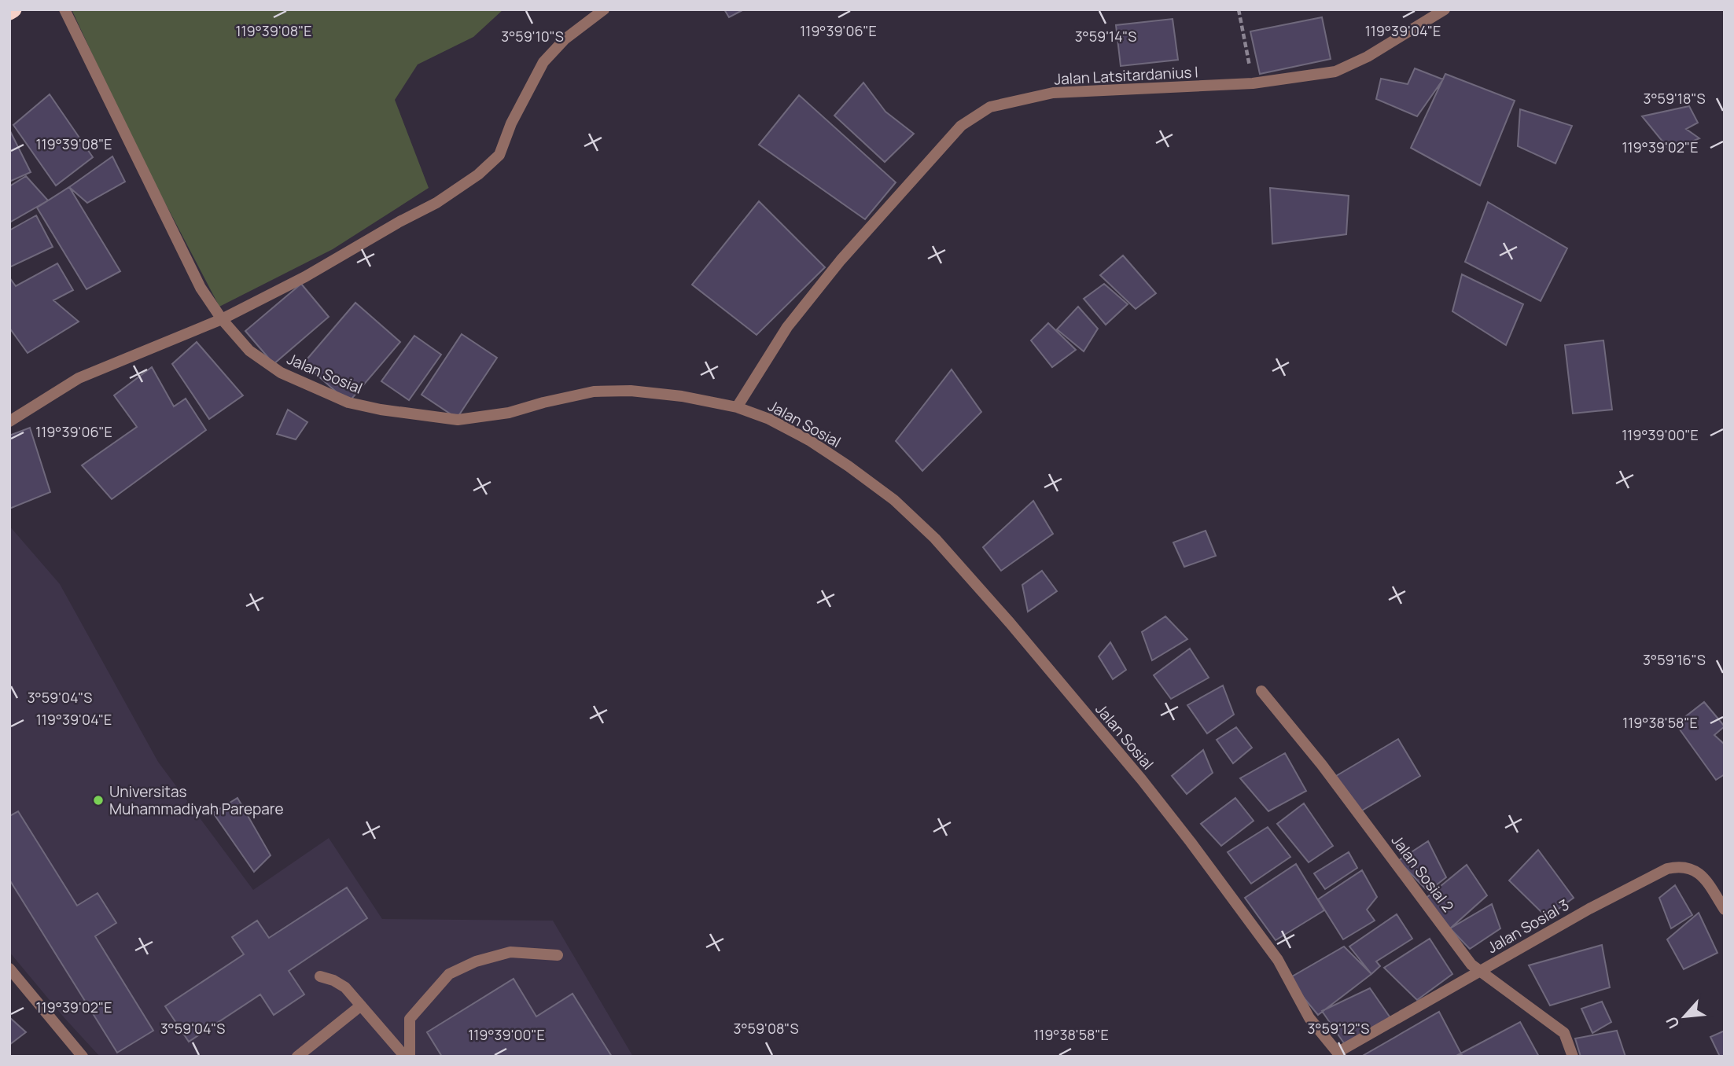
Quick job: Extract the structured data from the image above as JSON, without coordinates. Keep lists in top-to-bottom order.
{
  "streets": {
    "street": [
      "Jalan Latsitardanius I",
      "Jalan Sosial",
      "Jalan Sosial 2",
      "Jalan Sosial 3"
    ]
  },
  "crossings": [
    ["Jalan Latsitardanius I", "Jalan Sosial"],
    ["Jalan Sosial", "Jalan Sosial 3"],
    ["Jalan Sosial 2", "Jalan Sosial 3"]
  ],
  "places": ["Universitas Muhammadiyah Parepare"],
  "north": "bottom left",
  "coordinates": [
    "119°39'08\"E",
    "119°39'06\"E",
    "119°39'04\"E",
    "3°59'10\"S",
    "3°59'14\"S",
    "3°59'18\"S",
    "119°39'02\"E",
    "119°39'00\"E",
    "3°59'16\"S",
    "3°59'04\"S",
    "119°38'58\"E",
    "3°59'08\"S",
    "3°59'12\"S"
  ]
}
